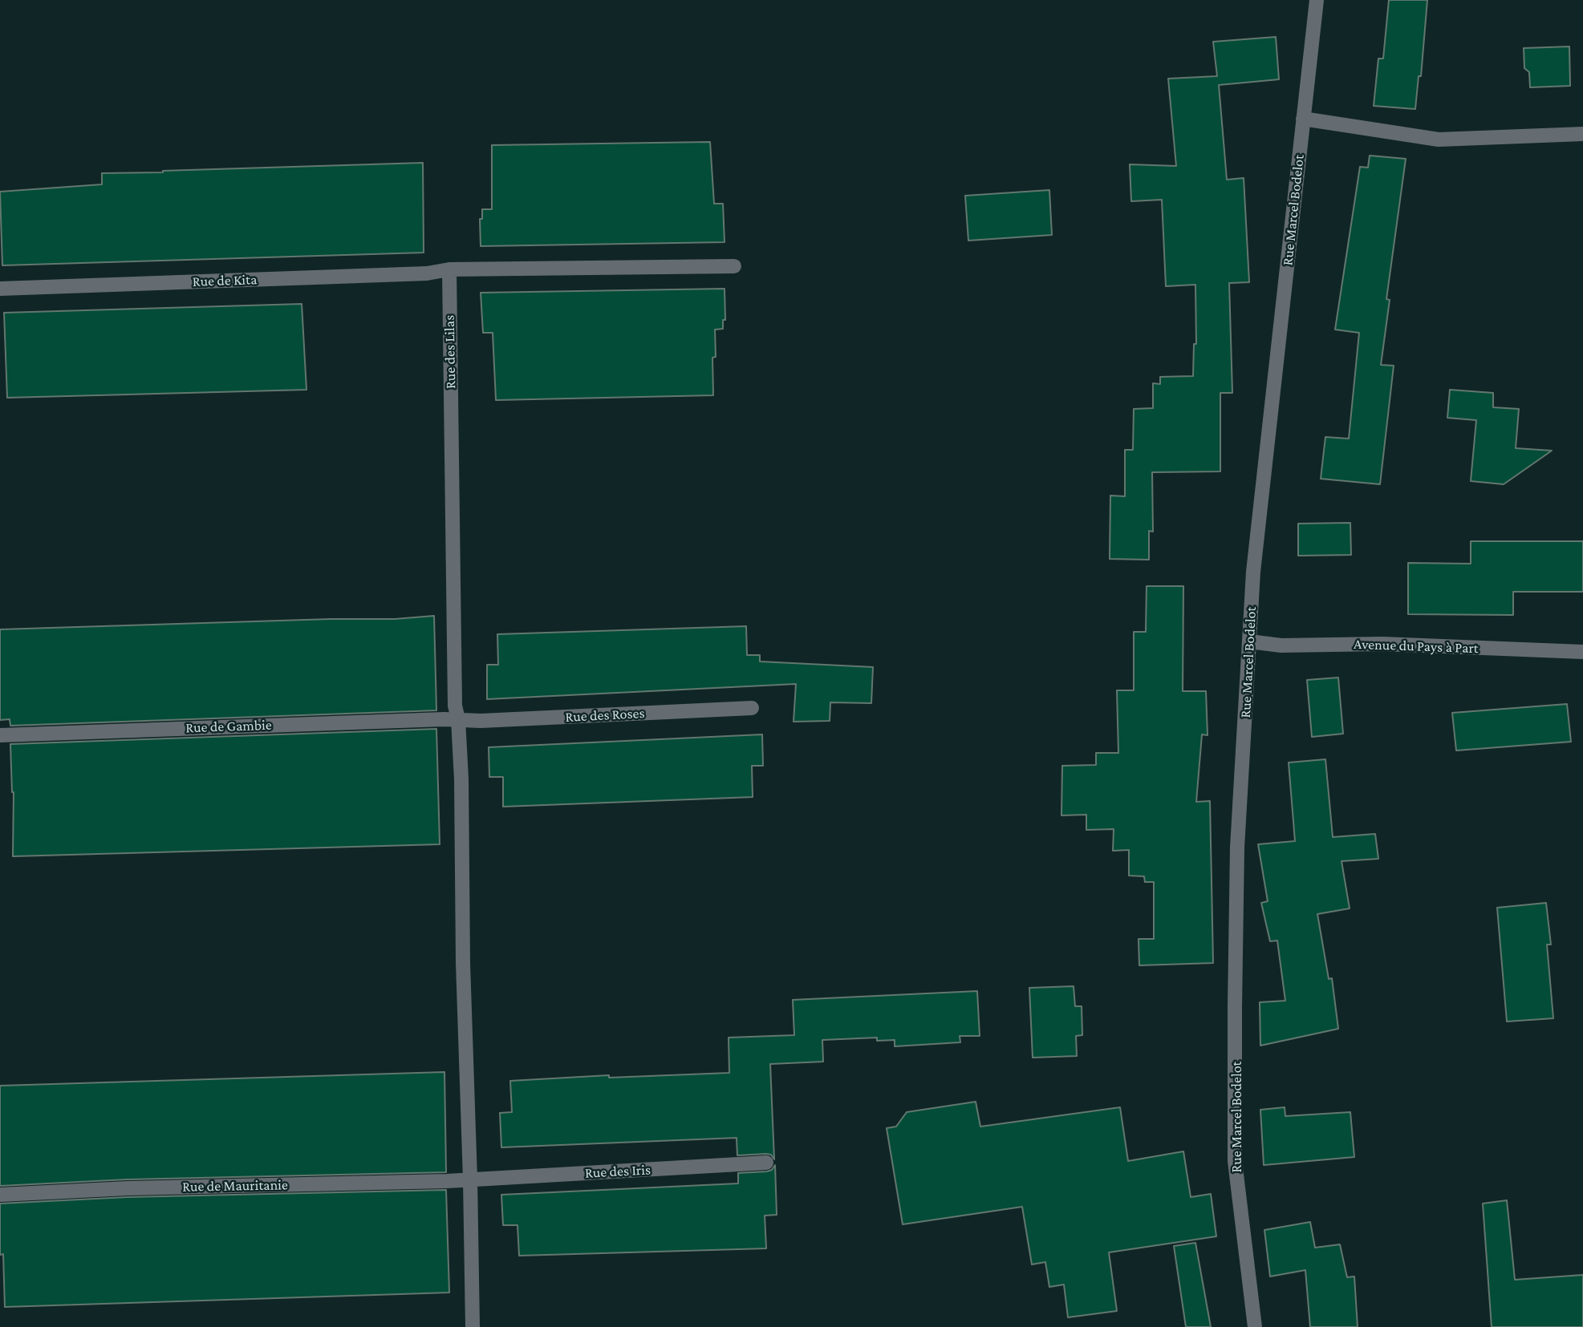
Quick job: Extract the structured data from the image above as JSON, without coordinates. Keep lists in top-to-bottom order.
{
  "streets": {
    "street": [
      "Rue Marcel Bodelot",
      "Rue de Kita",
      "Rue des Lilas",
      "Avenue du Pays à Part",
      "Rue des Roses",
      "Rue de Gambie",
      "Rue des Iris",
      "Rue de Mauritanie"
    ]
  },
  "crossings": [
    ["Rue Marcel Bodelot", "Avenue du Pays à Part"],
    ["Rue de Kita", "Rue des Lilas"],
    ["Rue des Lilas", "Rue des Roses"],
    ["Rue des Lilas", "Rue de Gambie"],
    ["Rue des Lilas", "Rue des Iris"],
    ["Rue des Lilas", "Rue de Mauritanie"],
    ["Rue des Roses", "Rue de Gambie"],
    ["Rue des Iris", "Rue de Mauritanie"]
  ]
}
